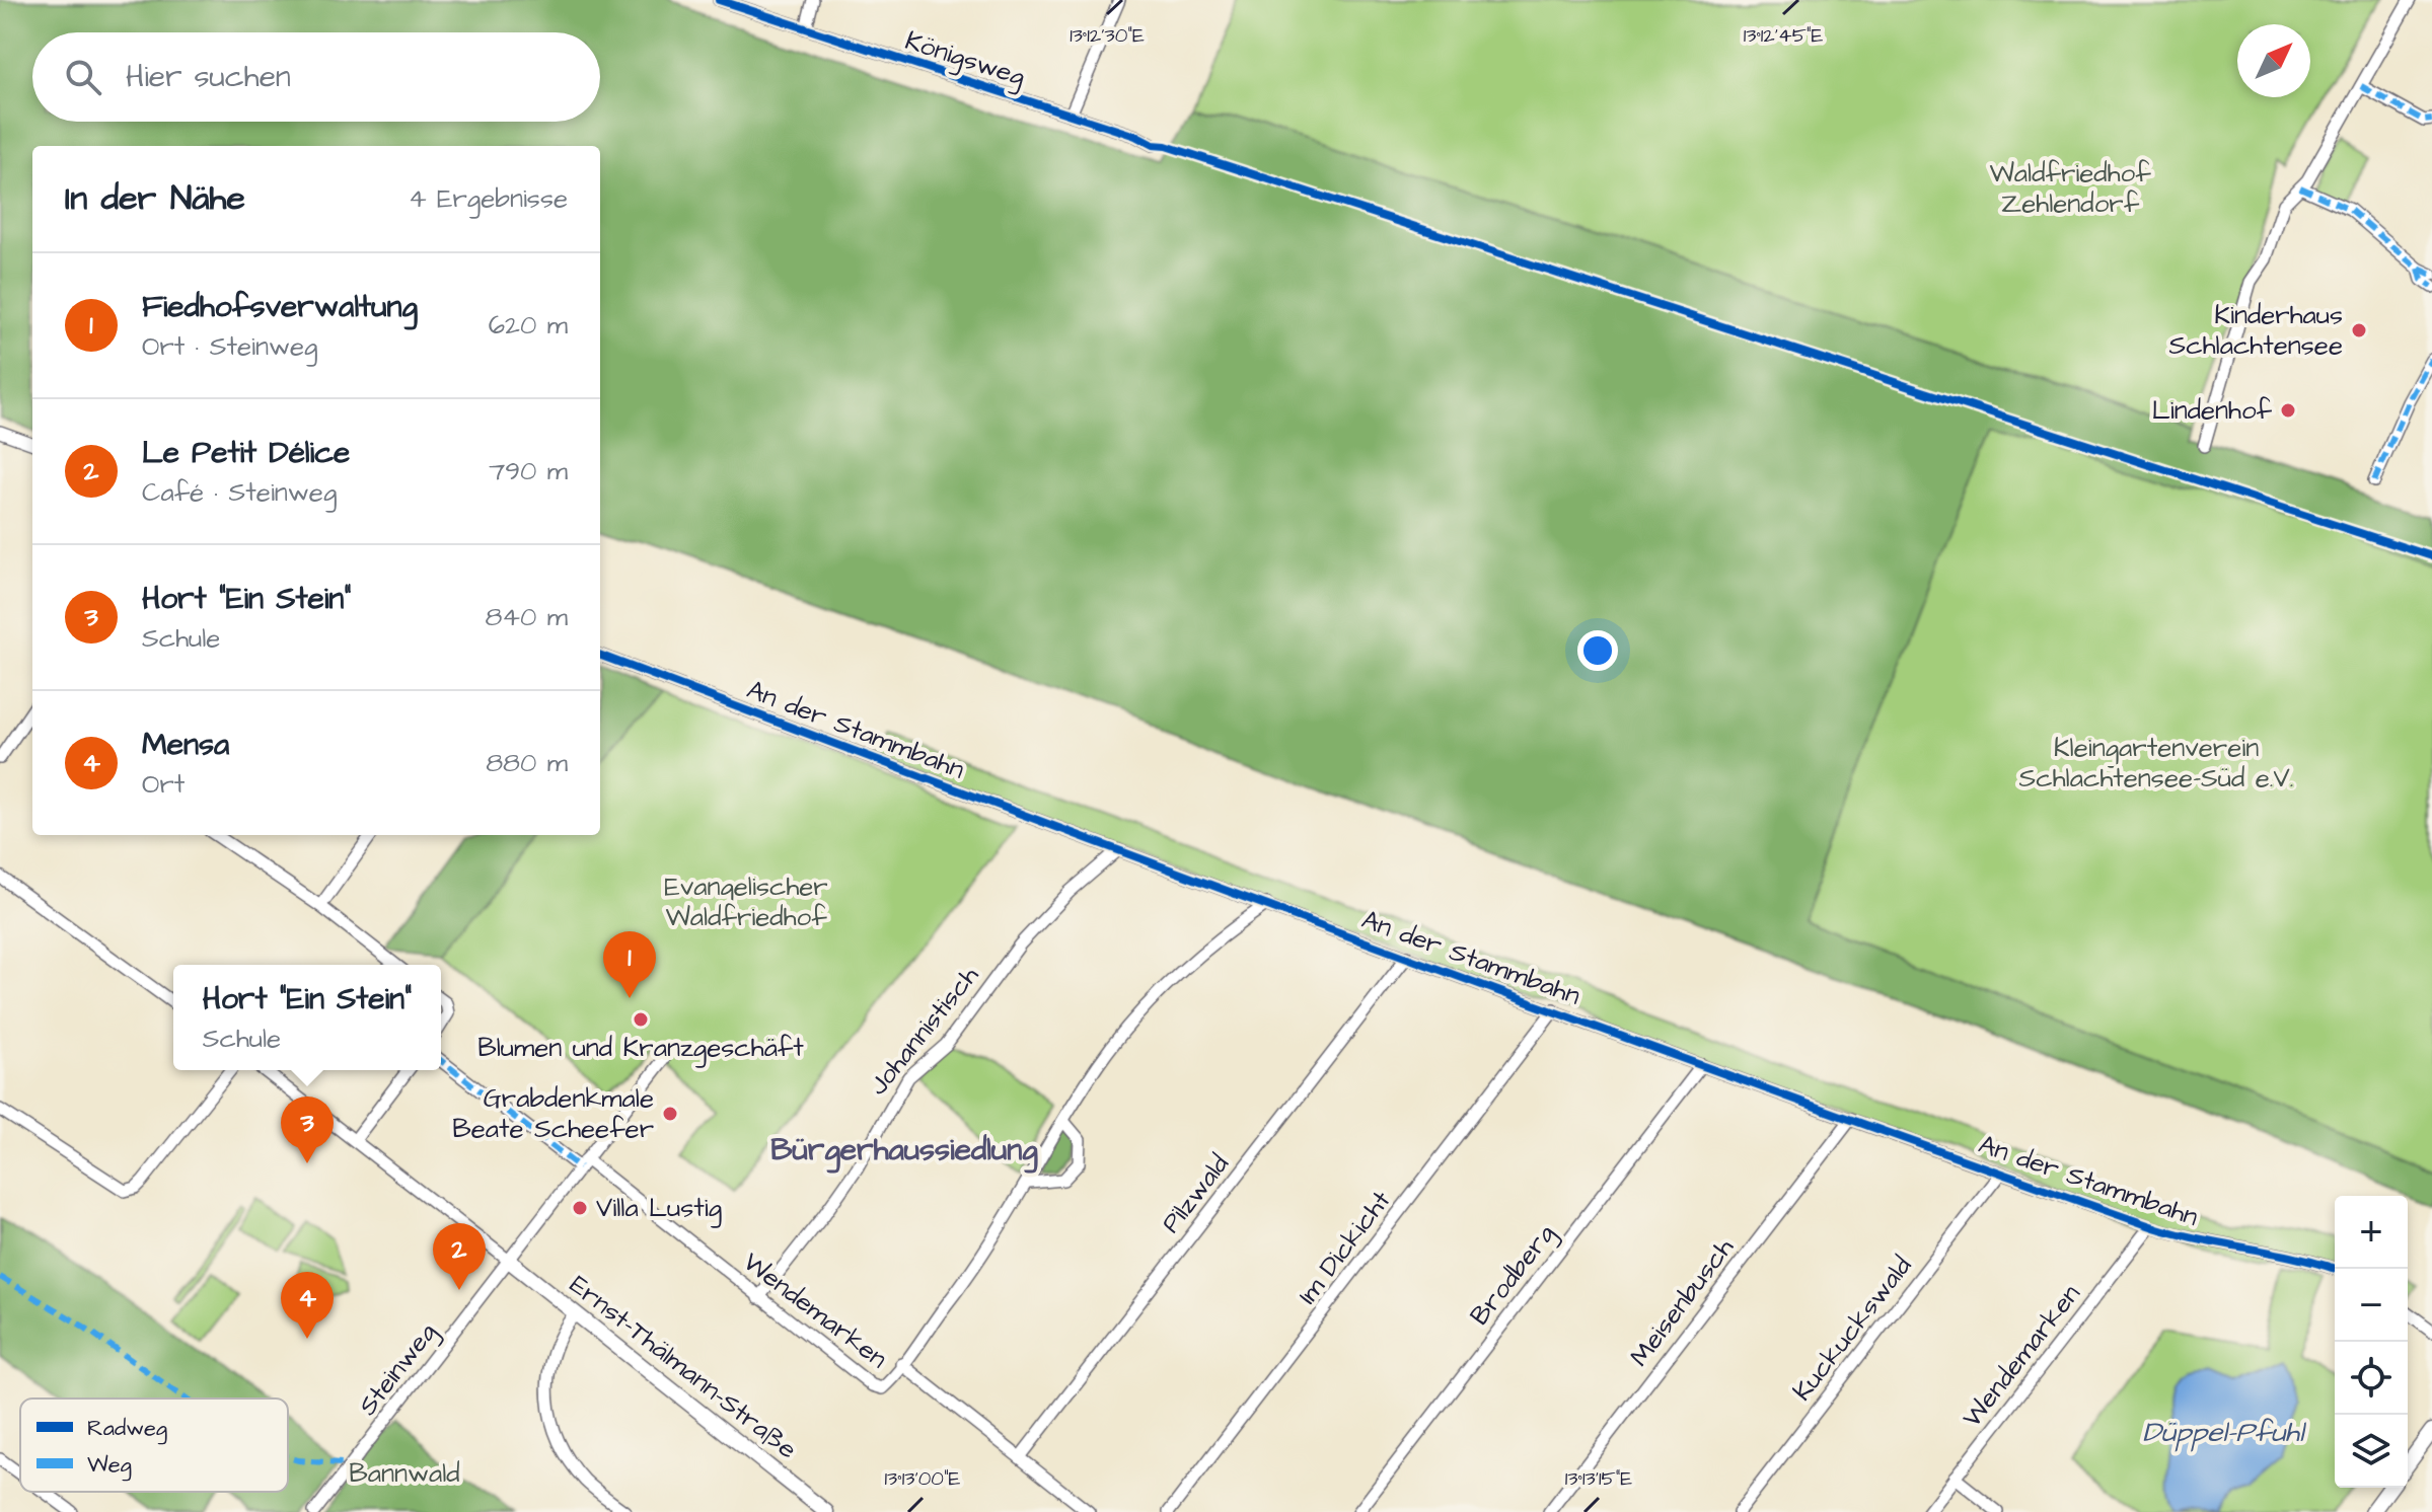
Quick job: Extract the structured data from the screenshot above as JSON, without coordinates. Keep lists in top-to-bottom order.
{
  "streets": {
    "street": [
      "Königsweg",
      "An der Stammbahn",
      "Johannistisch",
      "Pilzwald",
      "Im Dickicht",
      "Brodberg",
      "Meisenbusch",
      "Wendemarken",
      "Kuckuckswald",
      "Ernst-Thälmann-Straße",
      "Steinweg"
    ]
  },
  "crossings": [
    ["An der Stammbahn", "Johannistisch"],
    ["An der Stammbahn", "Pilzwald"],
    ["An der Stammbahn", "Im Dickicht"],
    ["An der Stammbahn", "Brodberg"],
    ["An der Stammbahn", "Meisenbusch"],
    ["An der Stammbahn", "Wendemarken"],
    ["An der Stammbahn", "Kuckuckswald"],
    ["Johannistisch", "Wendemarken"],
    ["Pilzwald", "Wendemarken"],
    ["Wendemarken", "Steinweg"],
    ["Ernst-Thälmann-Straße", "Steinweg"]
  ],
  "districts": ["Bürgerhaussiedlung"],
  "water": ["Düppel-Pfuhl"],
  "parks": [
    "Waldfriedhof Zehlendorf",
    "Kleingartenverein Schlachtensee-Süd e.V.",
    "Evangelischer Waldfriedhof",
    "Bannwald"
  ],
  "places": [
    "Kinderhaus Schlachtensee",
    "Lindenhof",
    "Blumen und Kranzgeschäft",
    "Grabdenkmale Beate Scheefer",
    "Villa Lustig"
  ],
  "legend": ["Radweg", "Weg"],
  "north": "top right",
  "page": {
    "search": "Hier suchen",
    "heading": ["In der Nähe", "4 Ergebnisse"],
    "list": [
      {
        "mark": "1",
        "name": "Fiedhofsverwaltung",
        "note": "Ort · Steinweg",
        "value": "620 m"
      },
      {
        "mark": "2",
        "name": "Le Petit Délice",
        "note": "Café · Steinweg",
        "value": "790 m"
      },
      {
        "mark": "3",
        "name": "Hort \"Ein Stein\"",
        "note": "Schule",
        "value": "840 m"
      },
      {
        "mark": "4",
        "name": "Mensa",
        "note": "Ort",
        "value": "880 m"
      }
    ],
    "pins": [
      "1",
      "3",
      "2",
      "4"
    ],
    "popup": ["Hort \"Ein Stein\"", "Schule"],
    "map_buttons": ["+", "−"]
  },
  "coordinates": [
    "13°12'30\"E",
    "13°12'45\"E",
    "13°13'00\"E",
    "13°13'15\"E"
  ]
}
